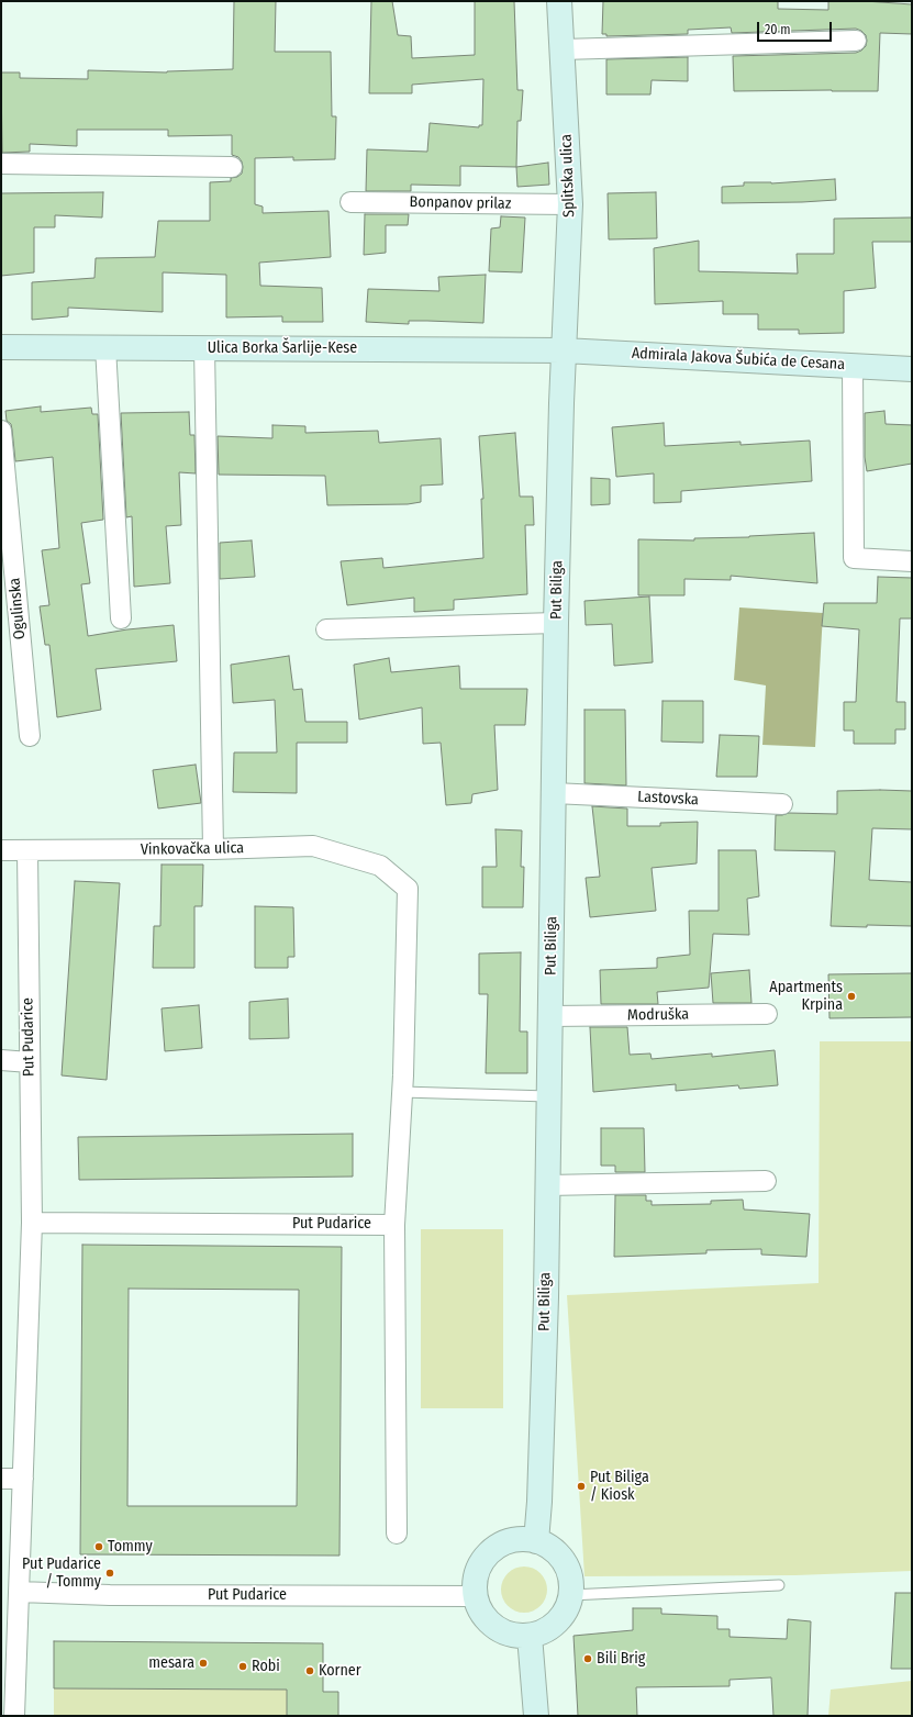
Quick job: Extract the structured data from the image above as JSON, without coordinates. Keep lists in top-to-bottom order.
{
  "streets": {
    "street": [
      "Splitska ulica",
      "Bonpanov prilaz",
      "Ulica Borka Šarlije-Kese",
      "Admirala Jakova Šubića de Cesana",
      "Put Biliga",
      "Ogulinska",
      "Lastovska",
      "Vinkovačka ulica",
      "Modruška",
      "Put Pudarice"
    ]
  },
  "crossings": [
    ["Splitska ulica", "Bonpanov prilaz"],
    ["Splitska ulica", "Ulica Borka Šarlije-Kese"],
    ["Splitska ulica", "Admirala Jakova Šubića de Cesana"],
    ["Splitska ulica", "Put Biliga"],
    ["Ulica Borka Šarlije-Kese", "Admirala Jakova Šubića de Cesana"],
    ["Ulica Borka Šarlije-Kese", "Put Biliga"],
    ["Admirala Jakova Šubića de Cesana", "Put Biliga"],
    ["Put Biliga", "Lastovska"],
    ["Put Biliga", "Modruška"],
    ["Put Biliga", "Put Pudarice"],
    ["Vinkovačka ulica", "Put Pudarice"]
  ],
  "places": [
    "Apartments Krpina",
    "Put Biliga / Kiosk",
    "Tommy",
    "Put Pudarice / Tommy",
    "Bili Brig",
    "mesara",
    "Robi",
    "Korner"
  ],
  "scale_bar": "20 m"
}
